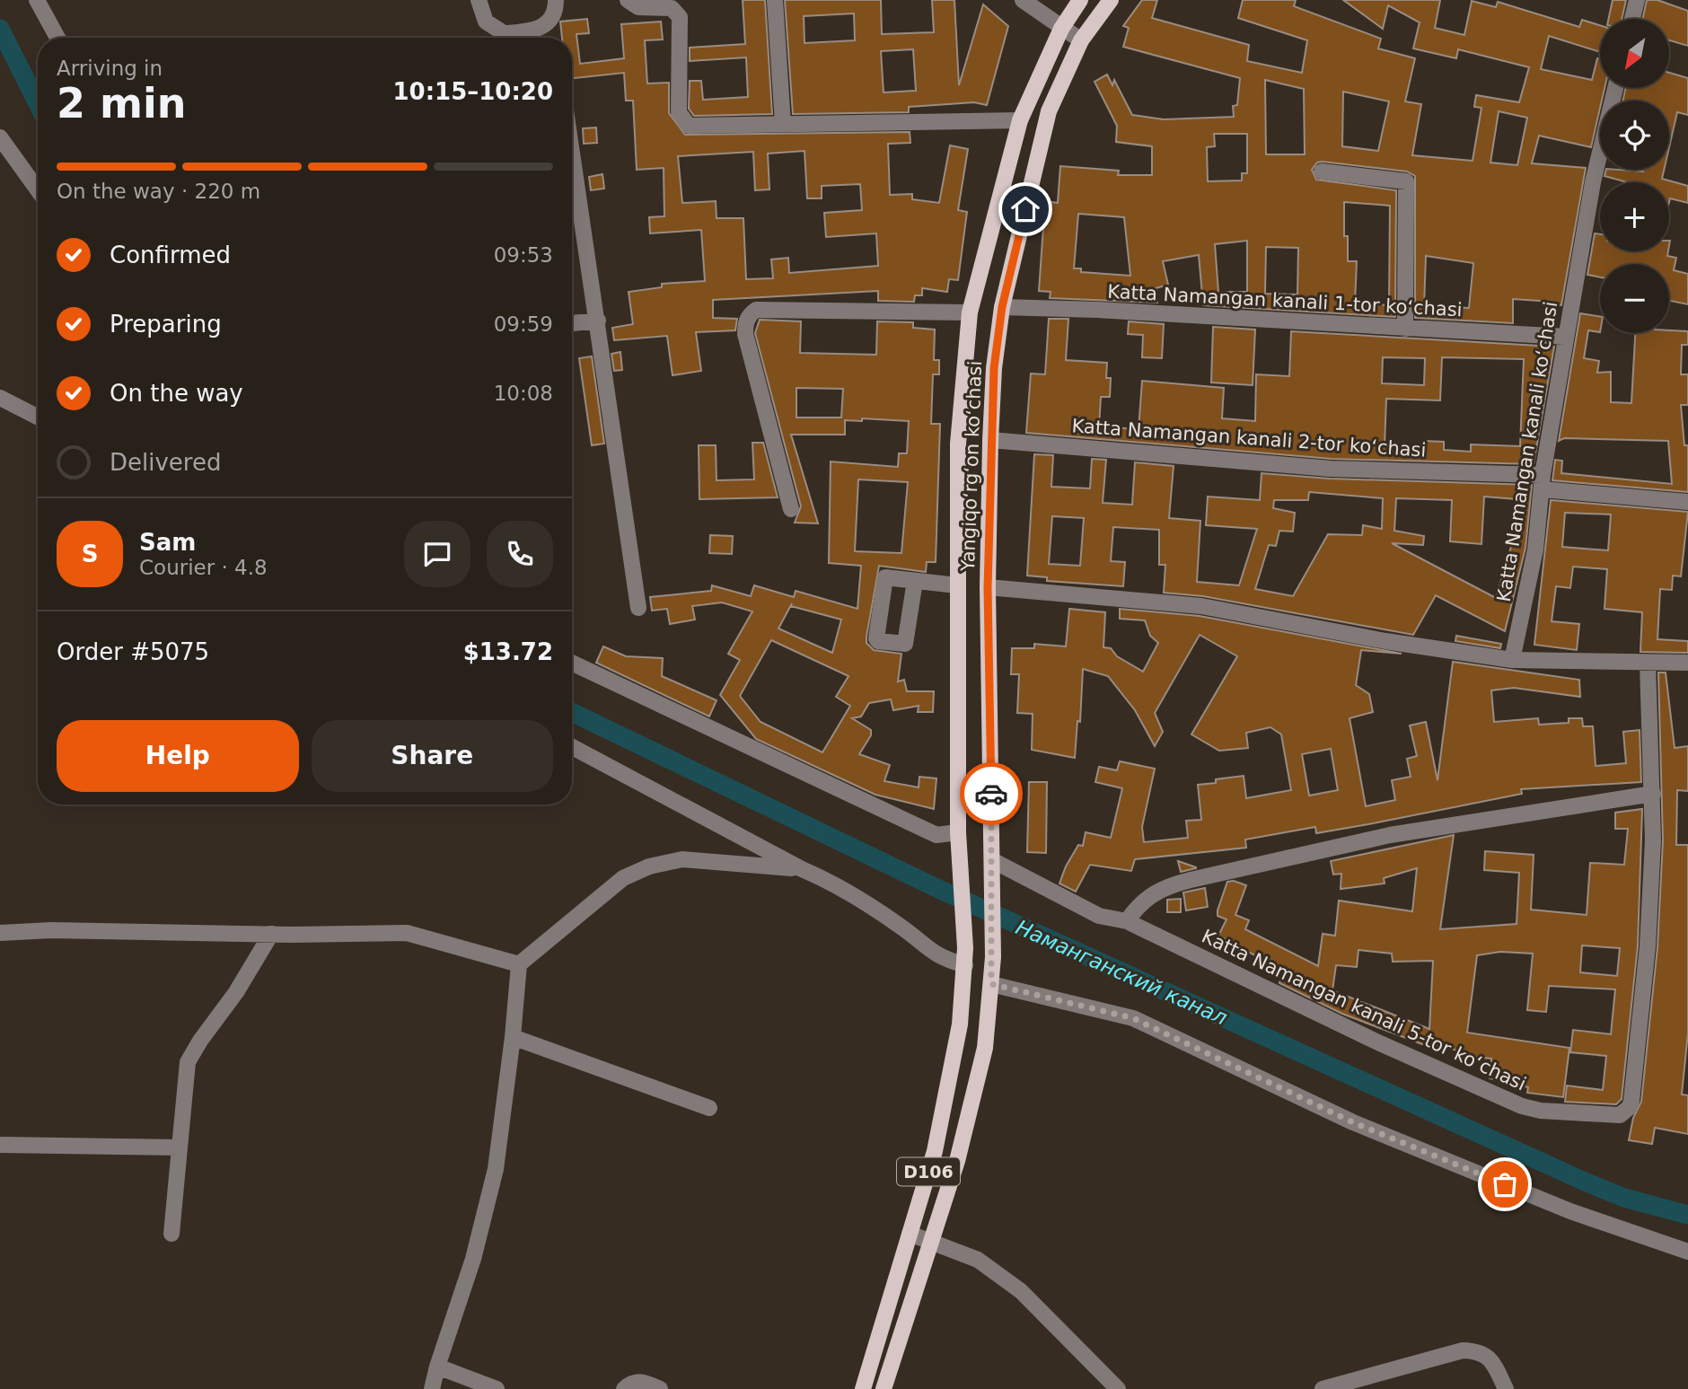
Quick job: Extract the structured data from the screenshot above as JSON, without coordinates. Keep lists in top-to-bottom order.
{
  "streets": {
    "main road": ["Yangiqoʻrgʻon koʻchasi", "D106"],
    "street": [
      "Katta Namangan kanali 1-tor koʻchasi",
      "Katta Namangan kanali 2-tor koʻchasi",
      "Katta Namangan kanali koʻchasi",
      "Katta Namangan kanali 5-tor koʻchasi"
    ]
  },
  "crossings": [
    ["Katta Namangan kanali 1-tor koʻchasi", "Katta Namangan kanali koʻchasi"],
    ["Katta Namangan kanali 1-tor koʻchasi", "Yangiqoʻrgʻon koʻchasi"],
    ["Katta Namangan kanali 2-tor koʻchasi", "Katta Namangan kanali koʻchasi"],
    ["Katta Namangan kanali 2-tor koʻchasi", "Yangiqoʻrgʻon koʻchasi"],
    ["Yangiqoʻrgʻon koʻchasi", "Katta Namangan kanali 5-tor koʻchasi"],
    ["Yangiqoʻrgʻon koʻchasi", "D106"]
  ],
  "water": ["Наманганский канал"],
  "north": "bottom left",
  "page": {
    "map_buttons": ["+", "−"],
    "heading": ["2 min", "Arriving in", "10:15–10:20"],
    "panel": [
      "Sam",
      "Courier · 4.8",
      "Order #5075",
      "$13.72"
    ],
    "bar": "On the way · 220 m",
    "list": [
      ["Confirmed", "09:53"],
      ["Preparing", "09:59"],
      ["On the way", "10:08"],
      "Delivered"
    ],
    "round": "S",
    "buttons": ["Help", "Share"]
  }
}
